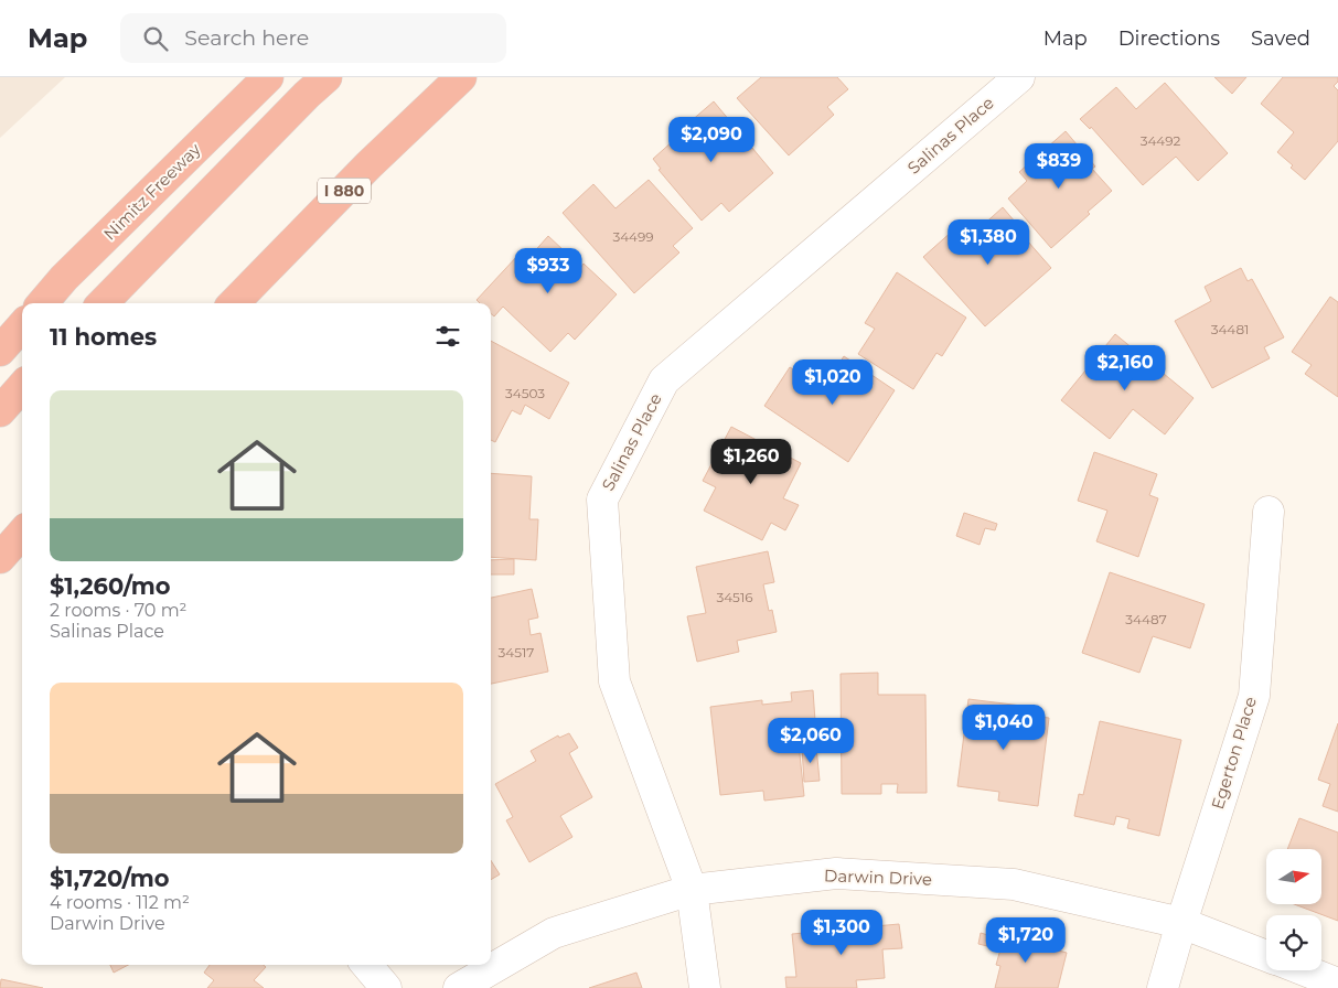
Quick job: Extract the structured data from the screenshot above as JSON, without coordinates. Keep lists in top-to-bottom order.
{
  "streets": {
    "highway": ["I 880", "Nimitz Freeway"],
    "street": ["Salinas Place", "Egerton Place", "Darwin Drive"]
  },
  "crossings": [
    ["Salinas Place", "Darwin Drive"],
    ["Egerton Place", "Darwin Drive"]
  ],
  "house_numbers": [
    "34492",
    "34499",
    "34481",
    "34503",
    "34516",
    "34487",
    "34517"
  ],
  "north": "right",
  "page": {
    "header": "Map",
    "search": "Search here",
    "nav": ["Map", "Directions", "Saved"],
    "price": [
      "$2,090",
      "$839",
      "$1,380",
      "$933",
      "$2,160",
      "$1,020",
      "$1,260",
      "$1,040",
      "$2,060",
      "$1,300",
      "$1,720"
    ],
    "heading": "11 homes",
    "list": [
      {
        "name": "$1,260/mo",
        "note": "2 rooms · 70 m² · Salinas Place"
      },
      {
        "name": "$1,720/mo",
        "note": "4 rooms · 112 m² · Darwin Drive"
      }
    ]
  }
}
